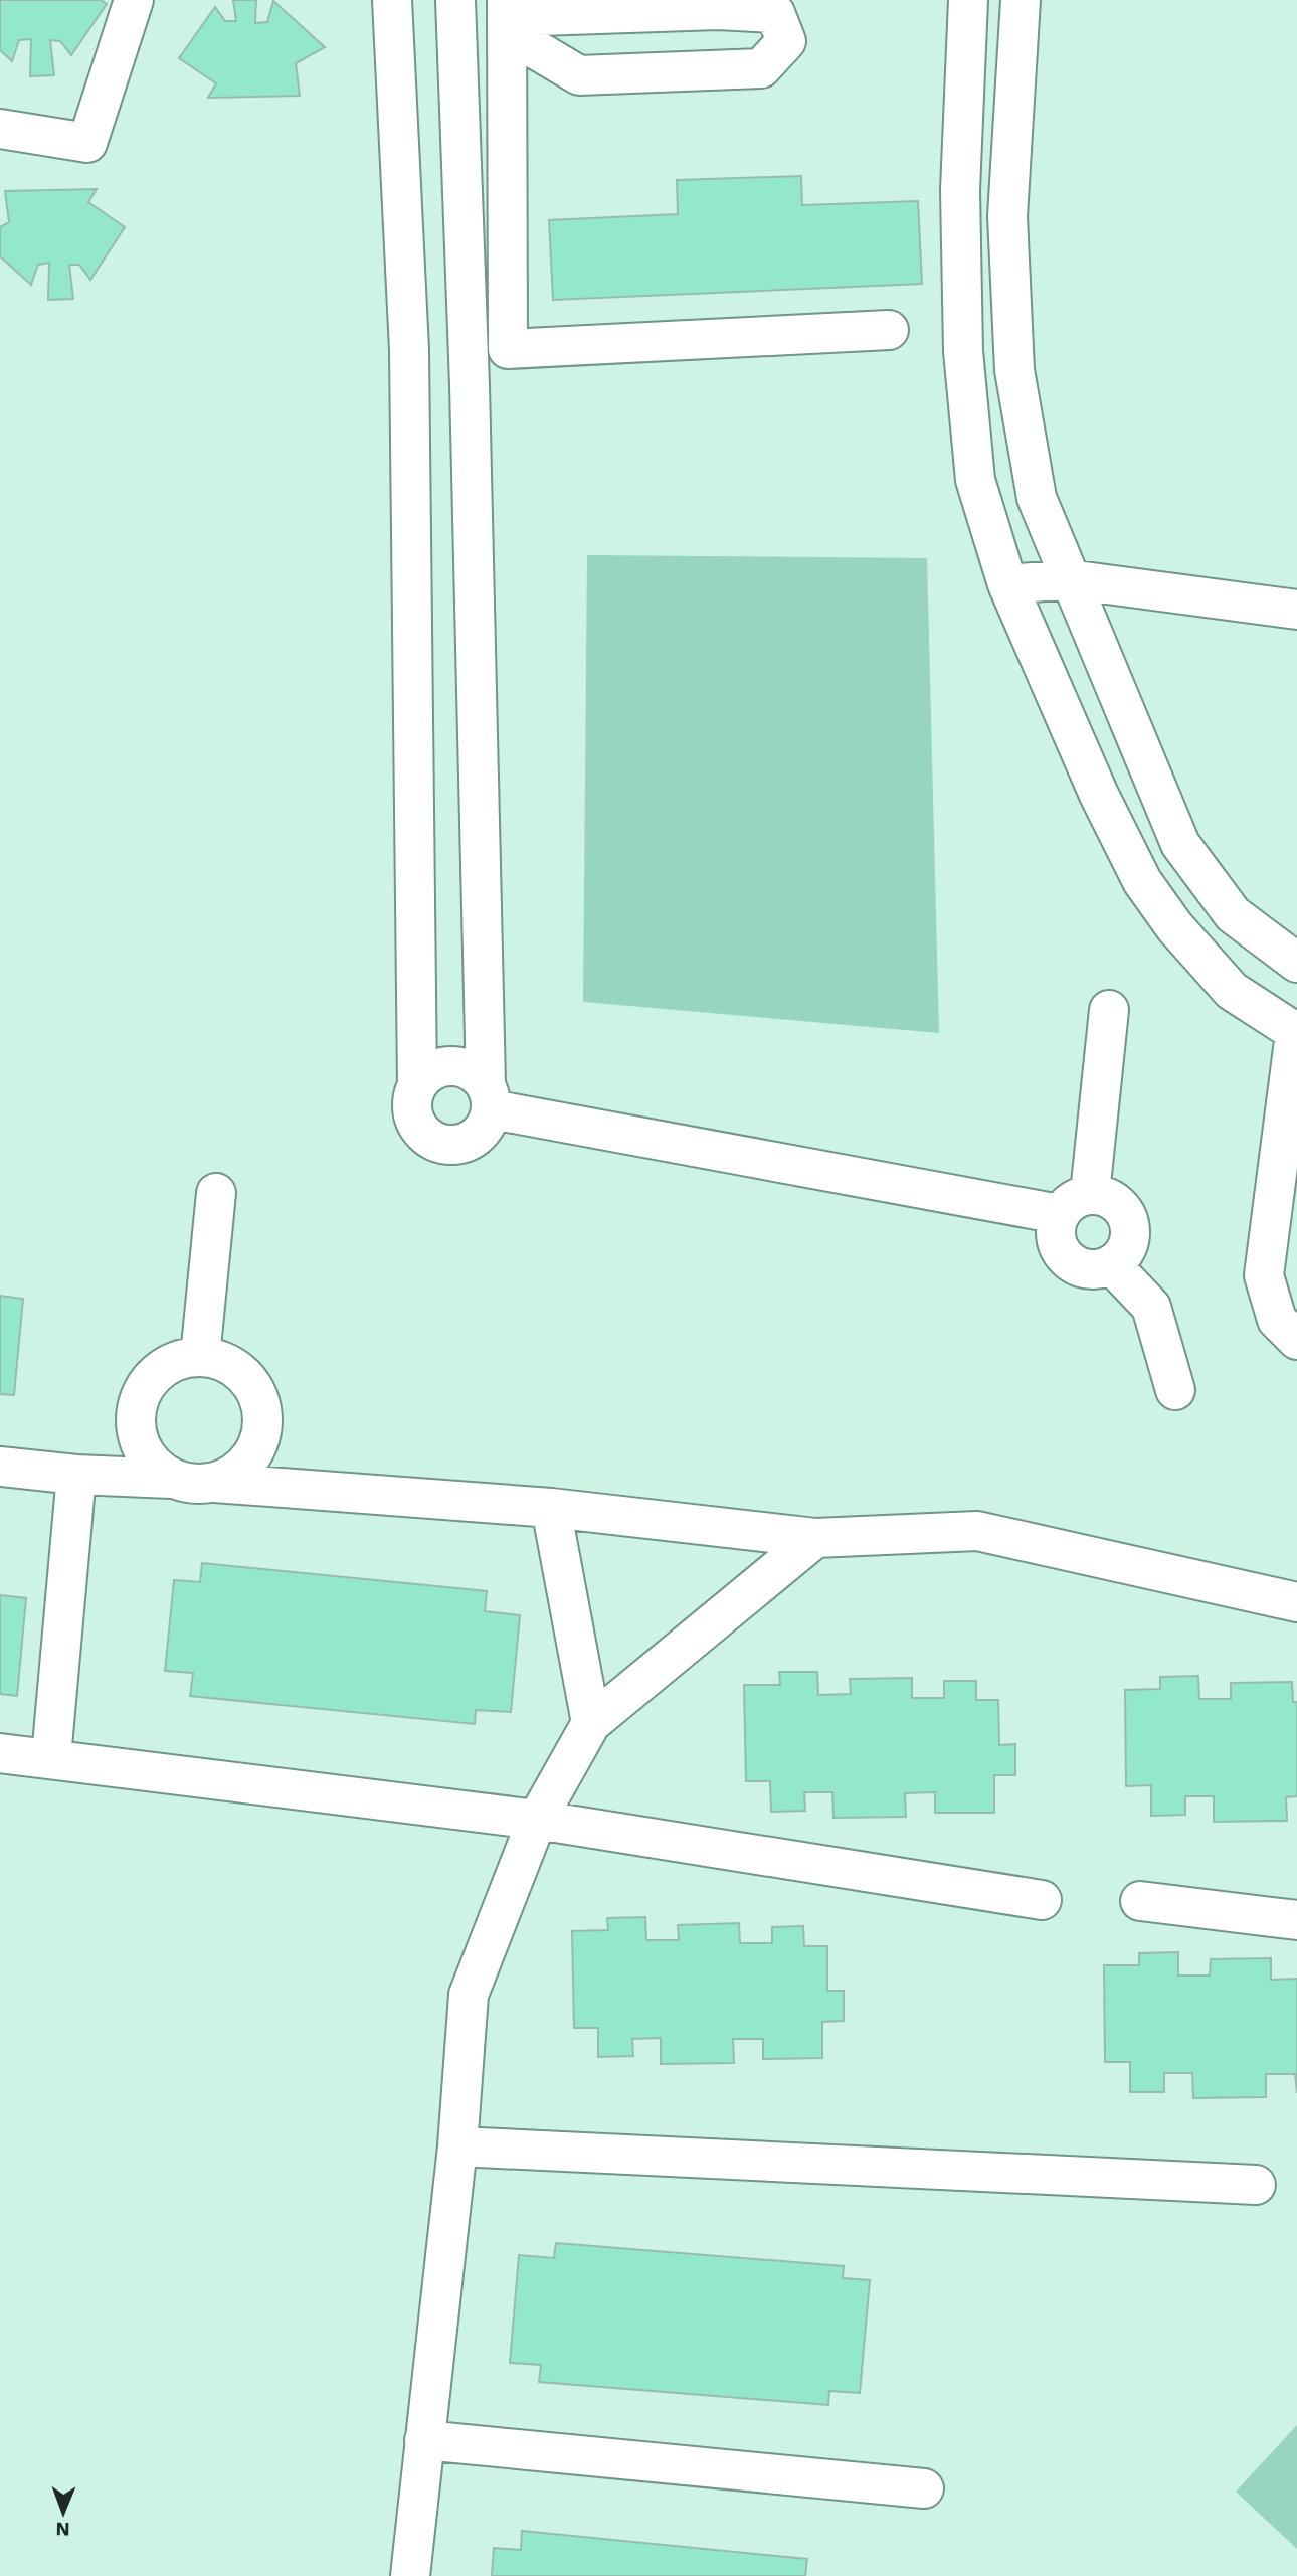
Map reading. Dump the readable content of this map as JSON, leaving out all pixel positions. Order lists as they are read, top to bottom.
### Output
{
  "north": "bottom"
}
